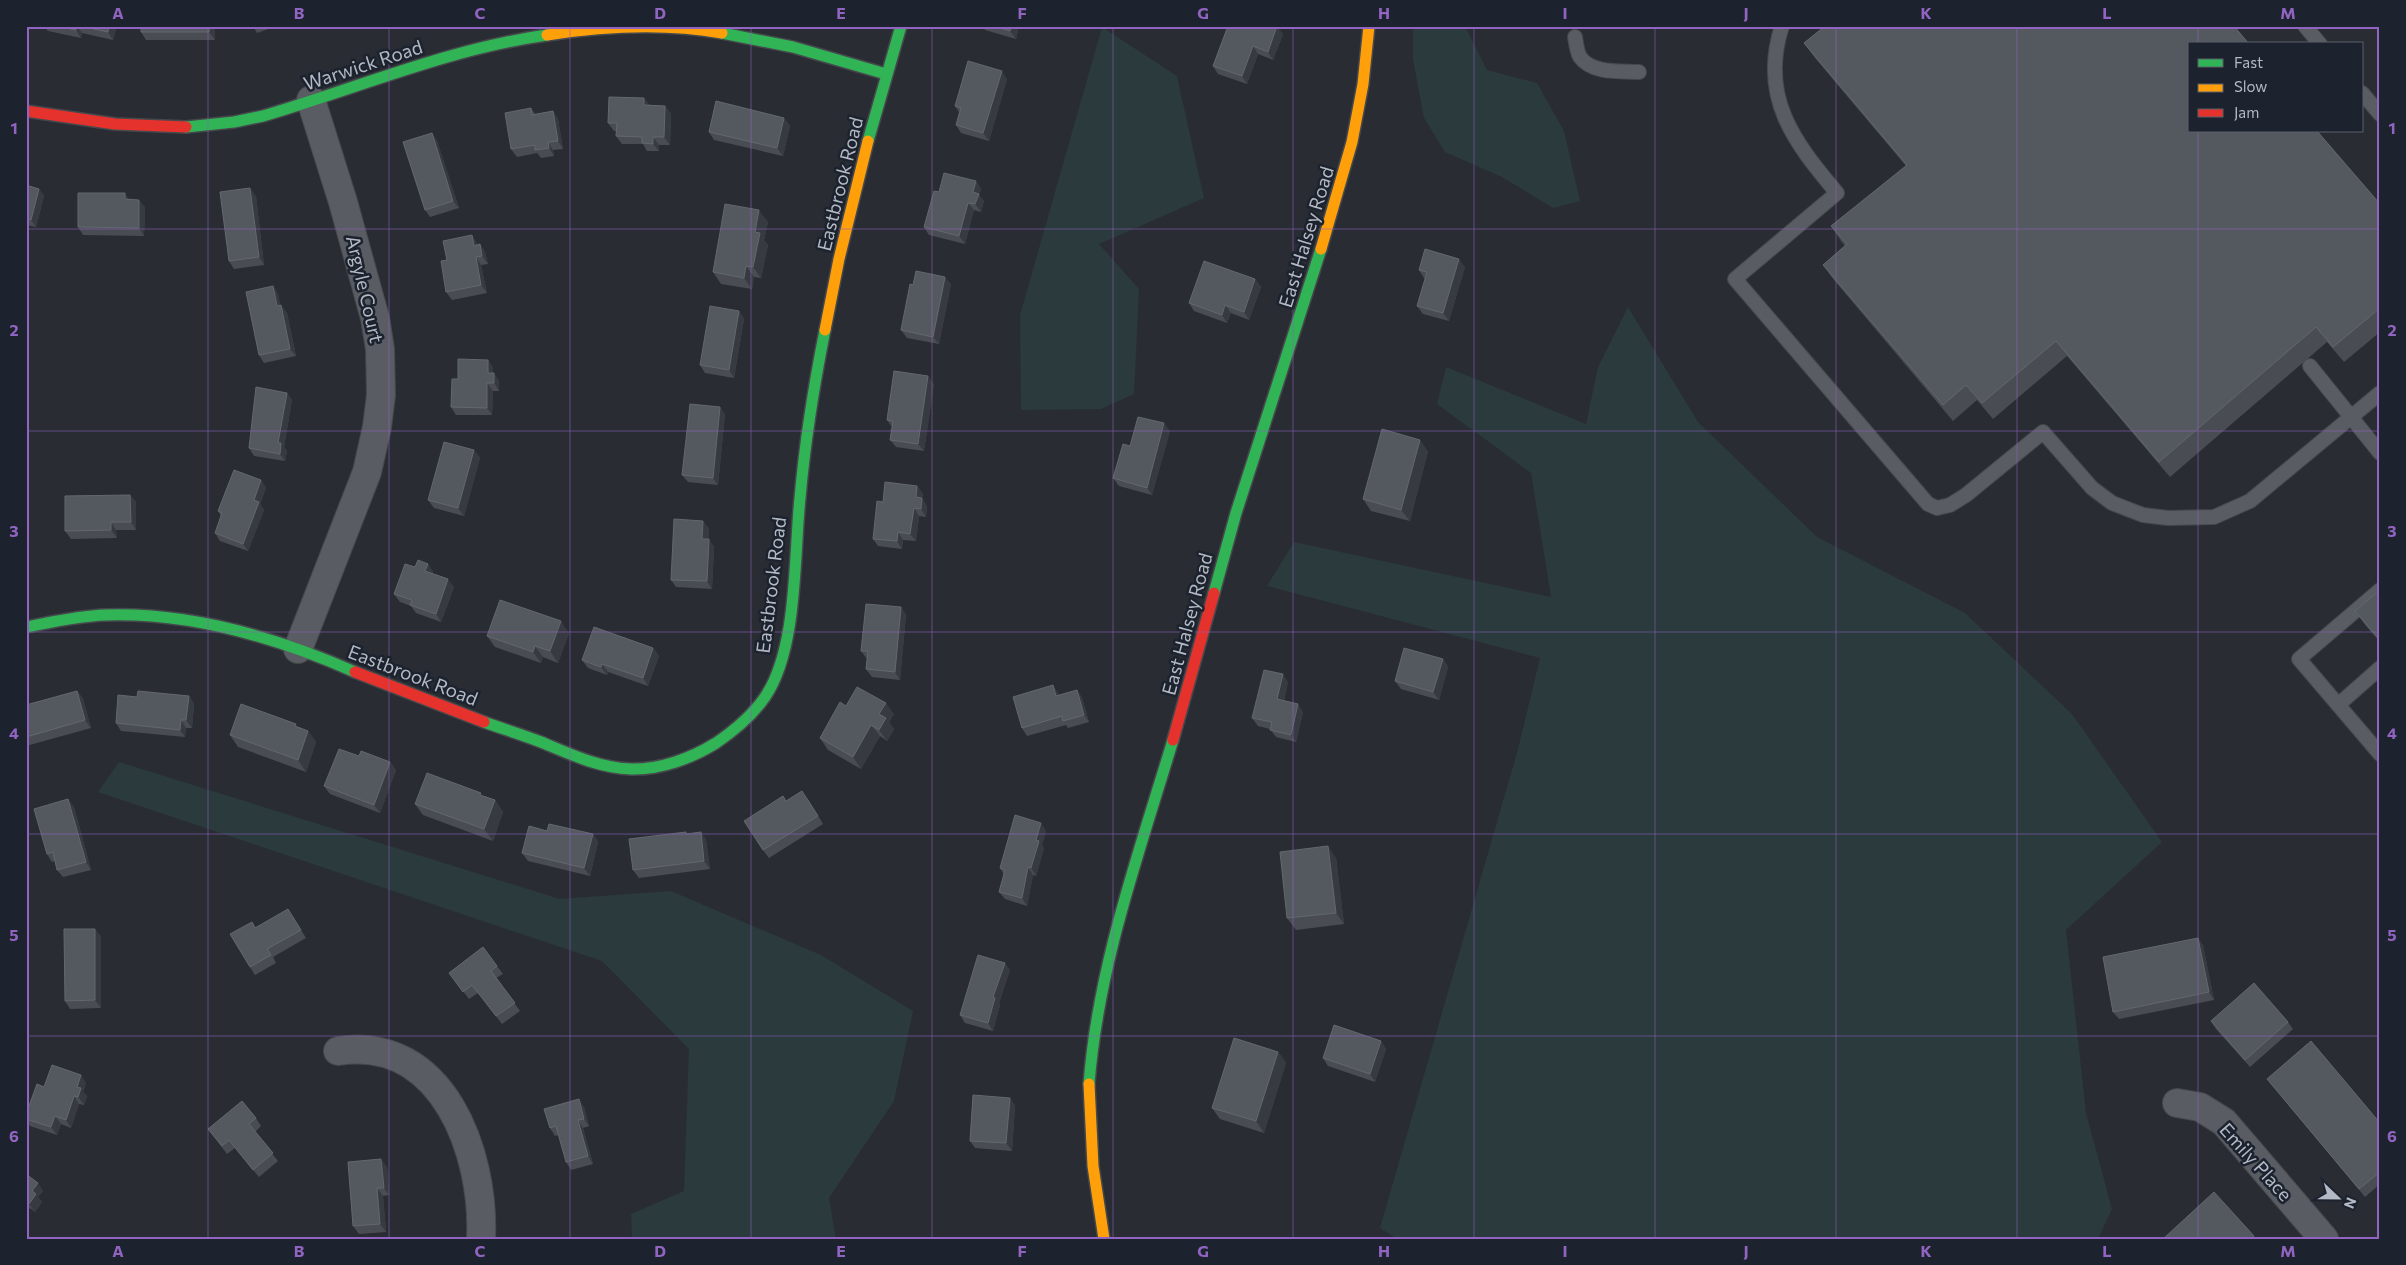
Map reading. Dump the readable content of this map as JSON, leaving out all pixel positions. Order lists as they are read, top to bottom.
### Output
{
  "streets": {
    "street": [
      "Warwick Road",
      "Eastbrook Road",
      "East Halsey Road",
      "Argyle Court",
      "Emily Place"
    ]
  },
  "crossings": [
    ["Warwick Road", "Eastbrook Road"],
    ["Warwick Road", "Argyle Court"],
    ["Eastbrook Road", "Argyle Court"]
  ],
  "legend": ["Fast", "Slow", "Jam"],
  "north": "right",
  "grid": {
    "columns": [
      "A",
      "B",
      "C",
      "D",
      "E",
      "F",
      "G",
      "H",
      "I",
      "J",
      "K",
      "L",
      "M"
    ],
    "rows": [
      "1",
      "2",
      "3",
      "4",
      "5",
      "6"
    ]
  }
}
